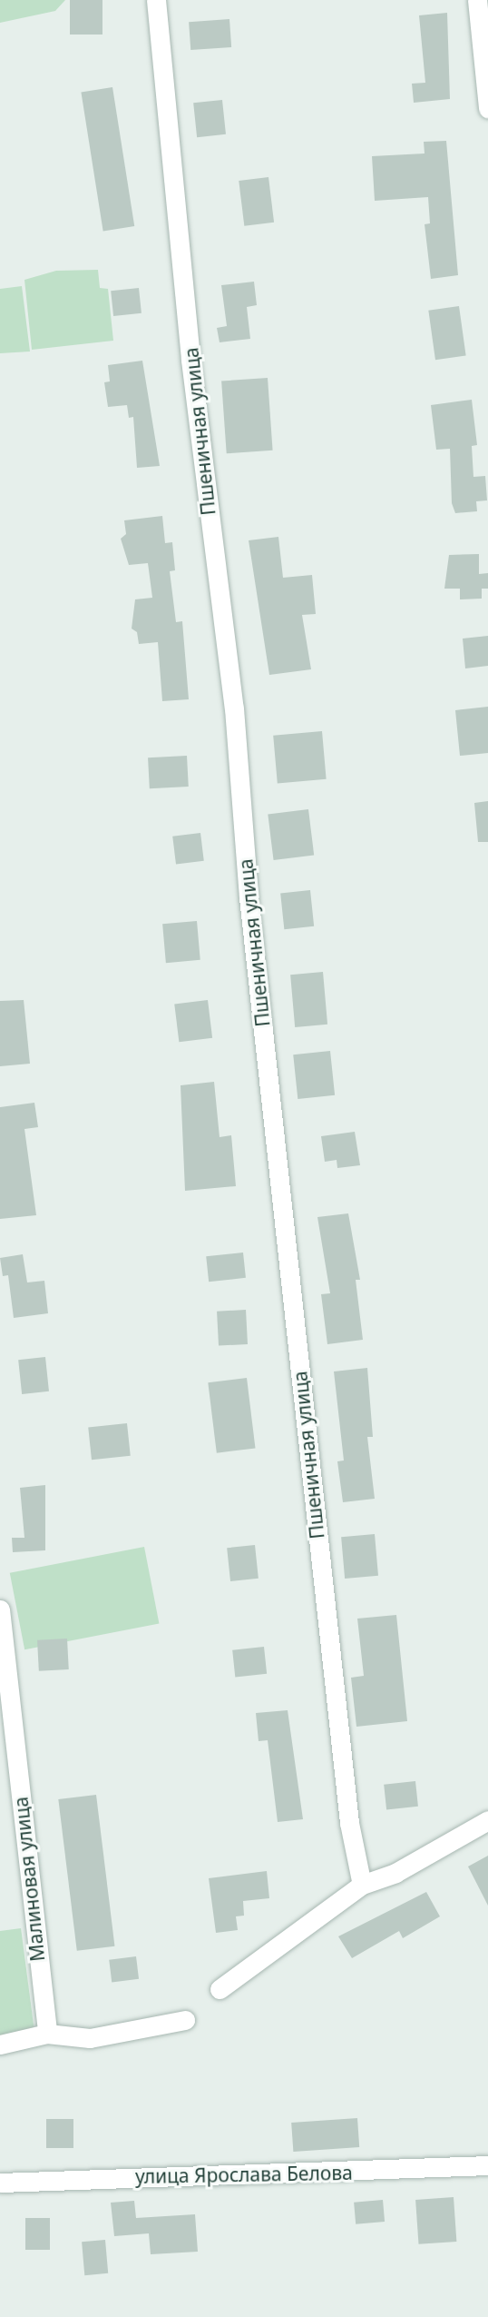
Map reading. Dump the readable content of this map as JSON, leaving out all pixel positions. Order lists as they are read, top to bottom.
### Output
{
  "streets": {
    "street": ["Пшеничная улица", "Малиновая улица", "улица Ярослава Белова"]
  }
}
